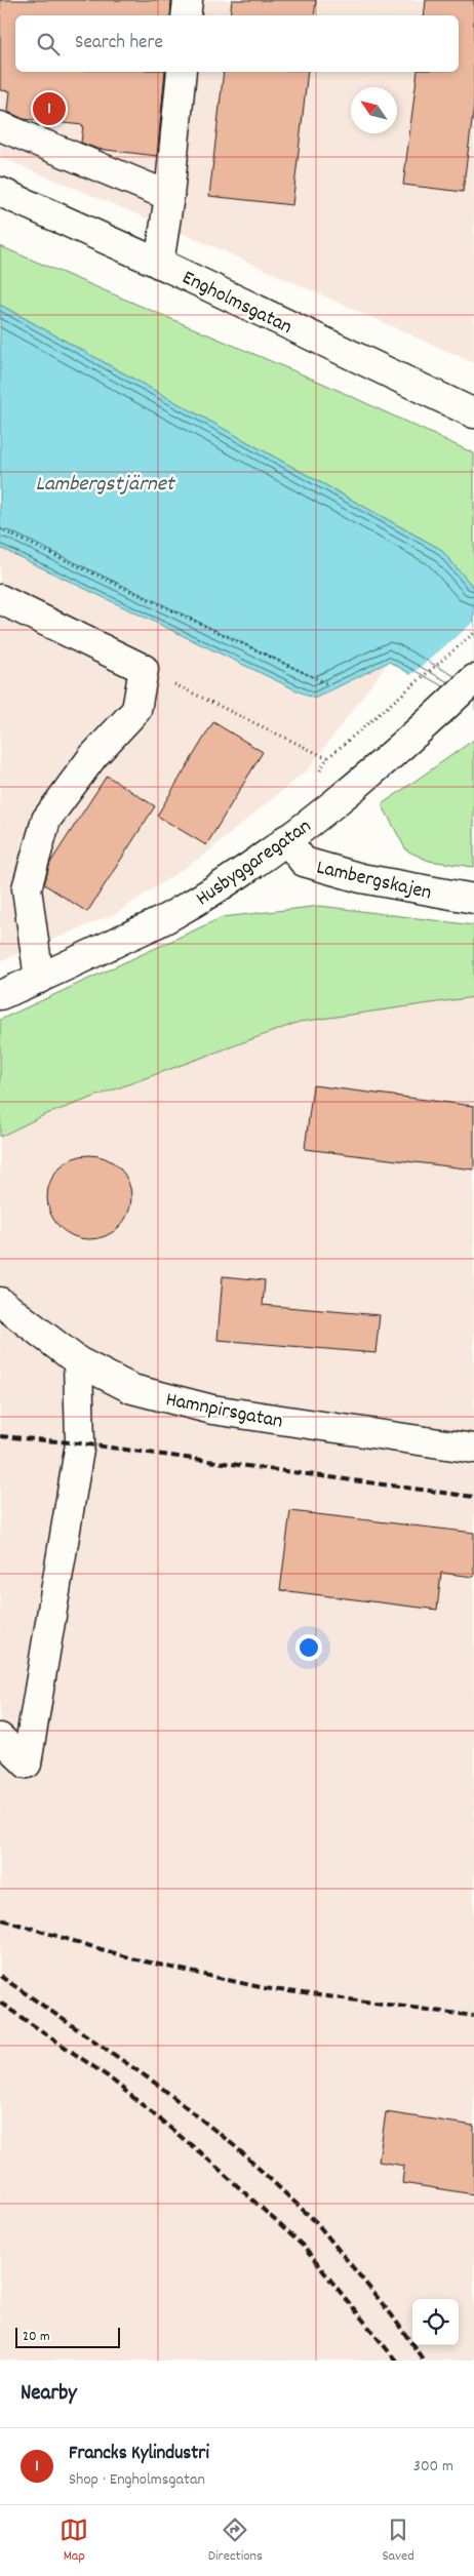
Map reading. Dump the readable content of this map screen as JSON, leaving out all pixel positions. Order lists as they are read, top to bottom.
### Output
{
  "streets": {
    "street": [
      "Engholmsgatan",
      "Husbyggaregatan",
      "Lambergskajen",
      "Hamnpirsgatan"
    ]
  },
  "crossings": [
    ["Husbyggaregatan", "Lambergskajen"]
  ],
  "water": ["Lambergstjärnet"],
  "scale_bar": "20 m",
  "north": "top left",
  "page": {
    "search": "Search here",
    "pins": "1",
    "scale": "20 m",
    "heading": "Nearby",
    "list": [
      {
        "mark": "1",
        "name": "Francks Kylindustri",
        "note": "Shop · Engholmsgatan",
        "value": "300 m"
      }
    ],
    "nav": ["Map", "Directions", "Saved"]
  }
}
